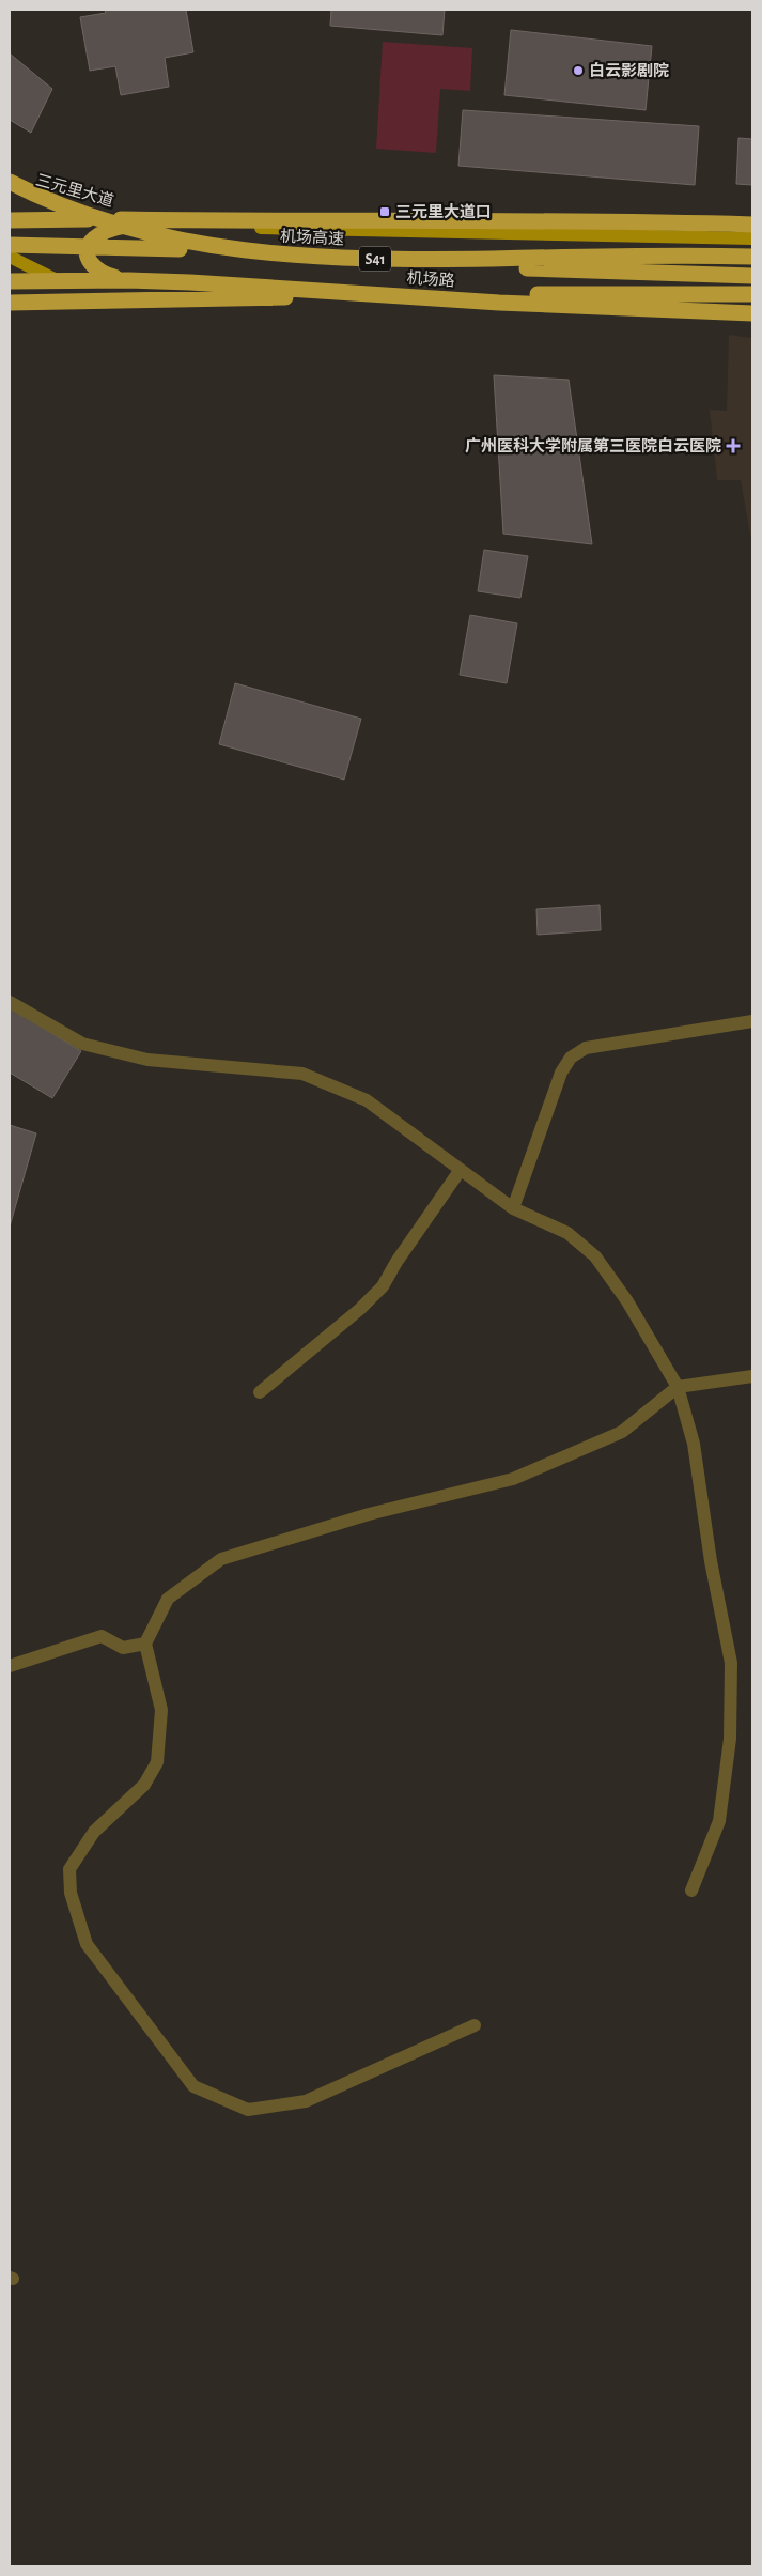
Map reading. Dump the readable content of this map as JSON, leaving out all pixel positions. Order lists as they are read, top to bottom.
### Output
{
  "streets": {
    "highway": ["机场高速", "S41", "机场路"],
    "main road": ["三元里大道"]
  },
  "places": {
    "other": ["白云影剧院"],
    "transit": ["三元里大道口"],
    "health": ["广州医科大学附属第三医院白云医院"]
  }
}
